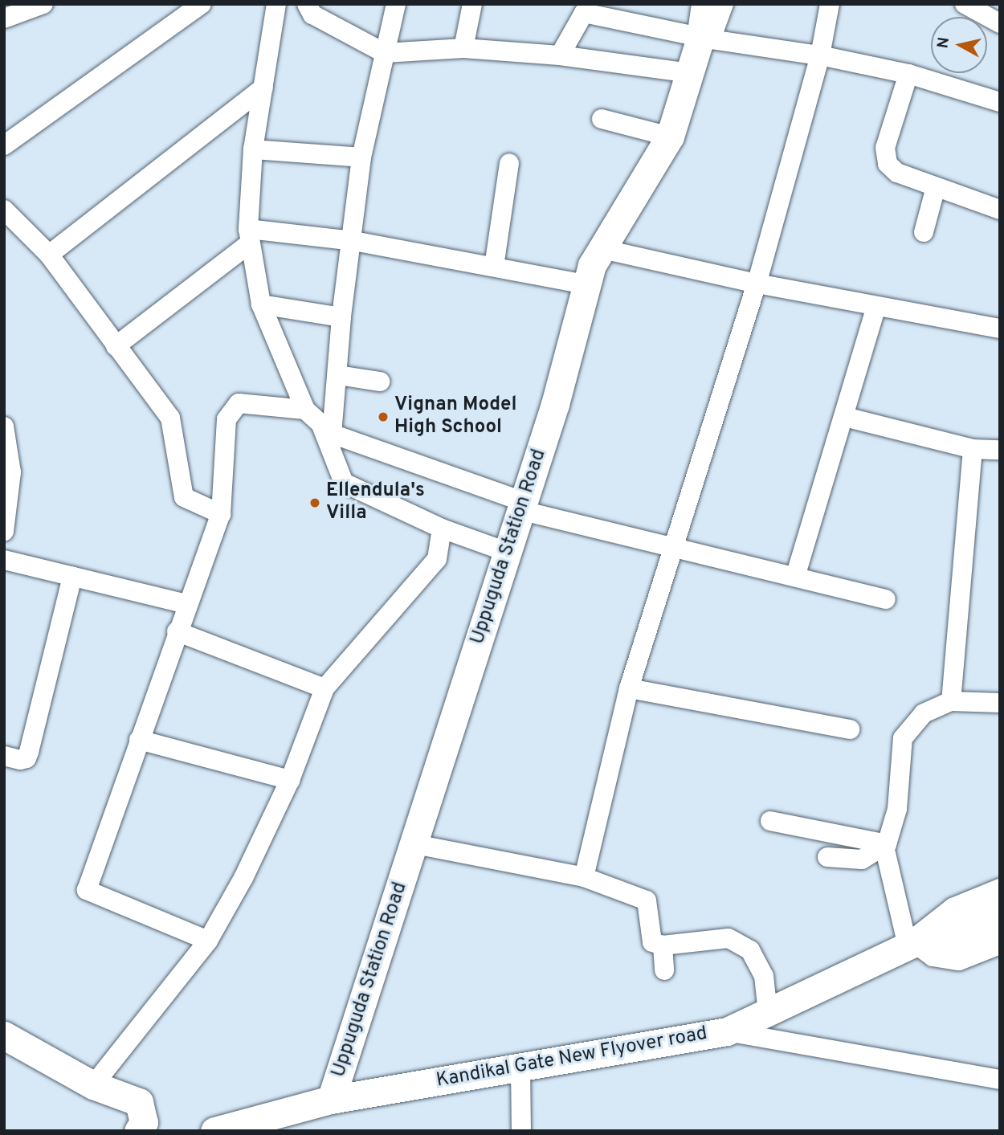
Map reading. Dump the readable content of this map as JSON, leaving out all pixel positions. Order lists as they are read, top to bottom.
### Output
{
  "streets": {
    "street": ["Uppuguda Station Road", "Kandikal Gate New Flyover road"]
  },
  "crossings": [
    ["Uppuguda Station Road", "Kandikal Gate New Flyover road"]
  ],
  "places": ["Vignan Model High School", "Ellendula's Villa"],
  "north": "left"
}
